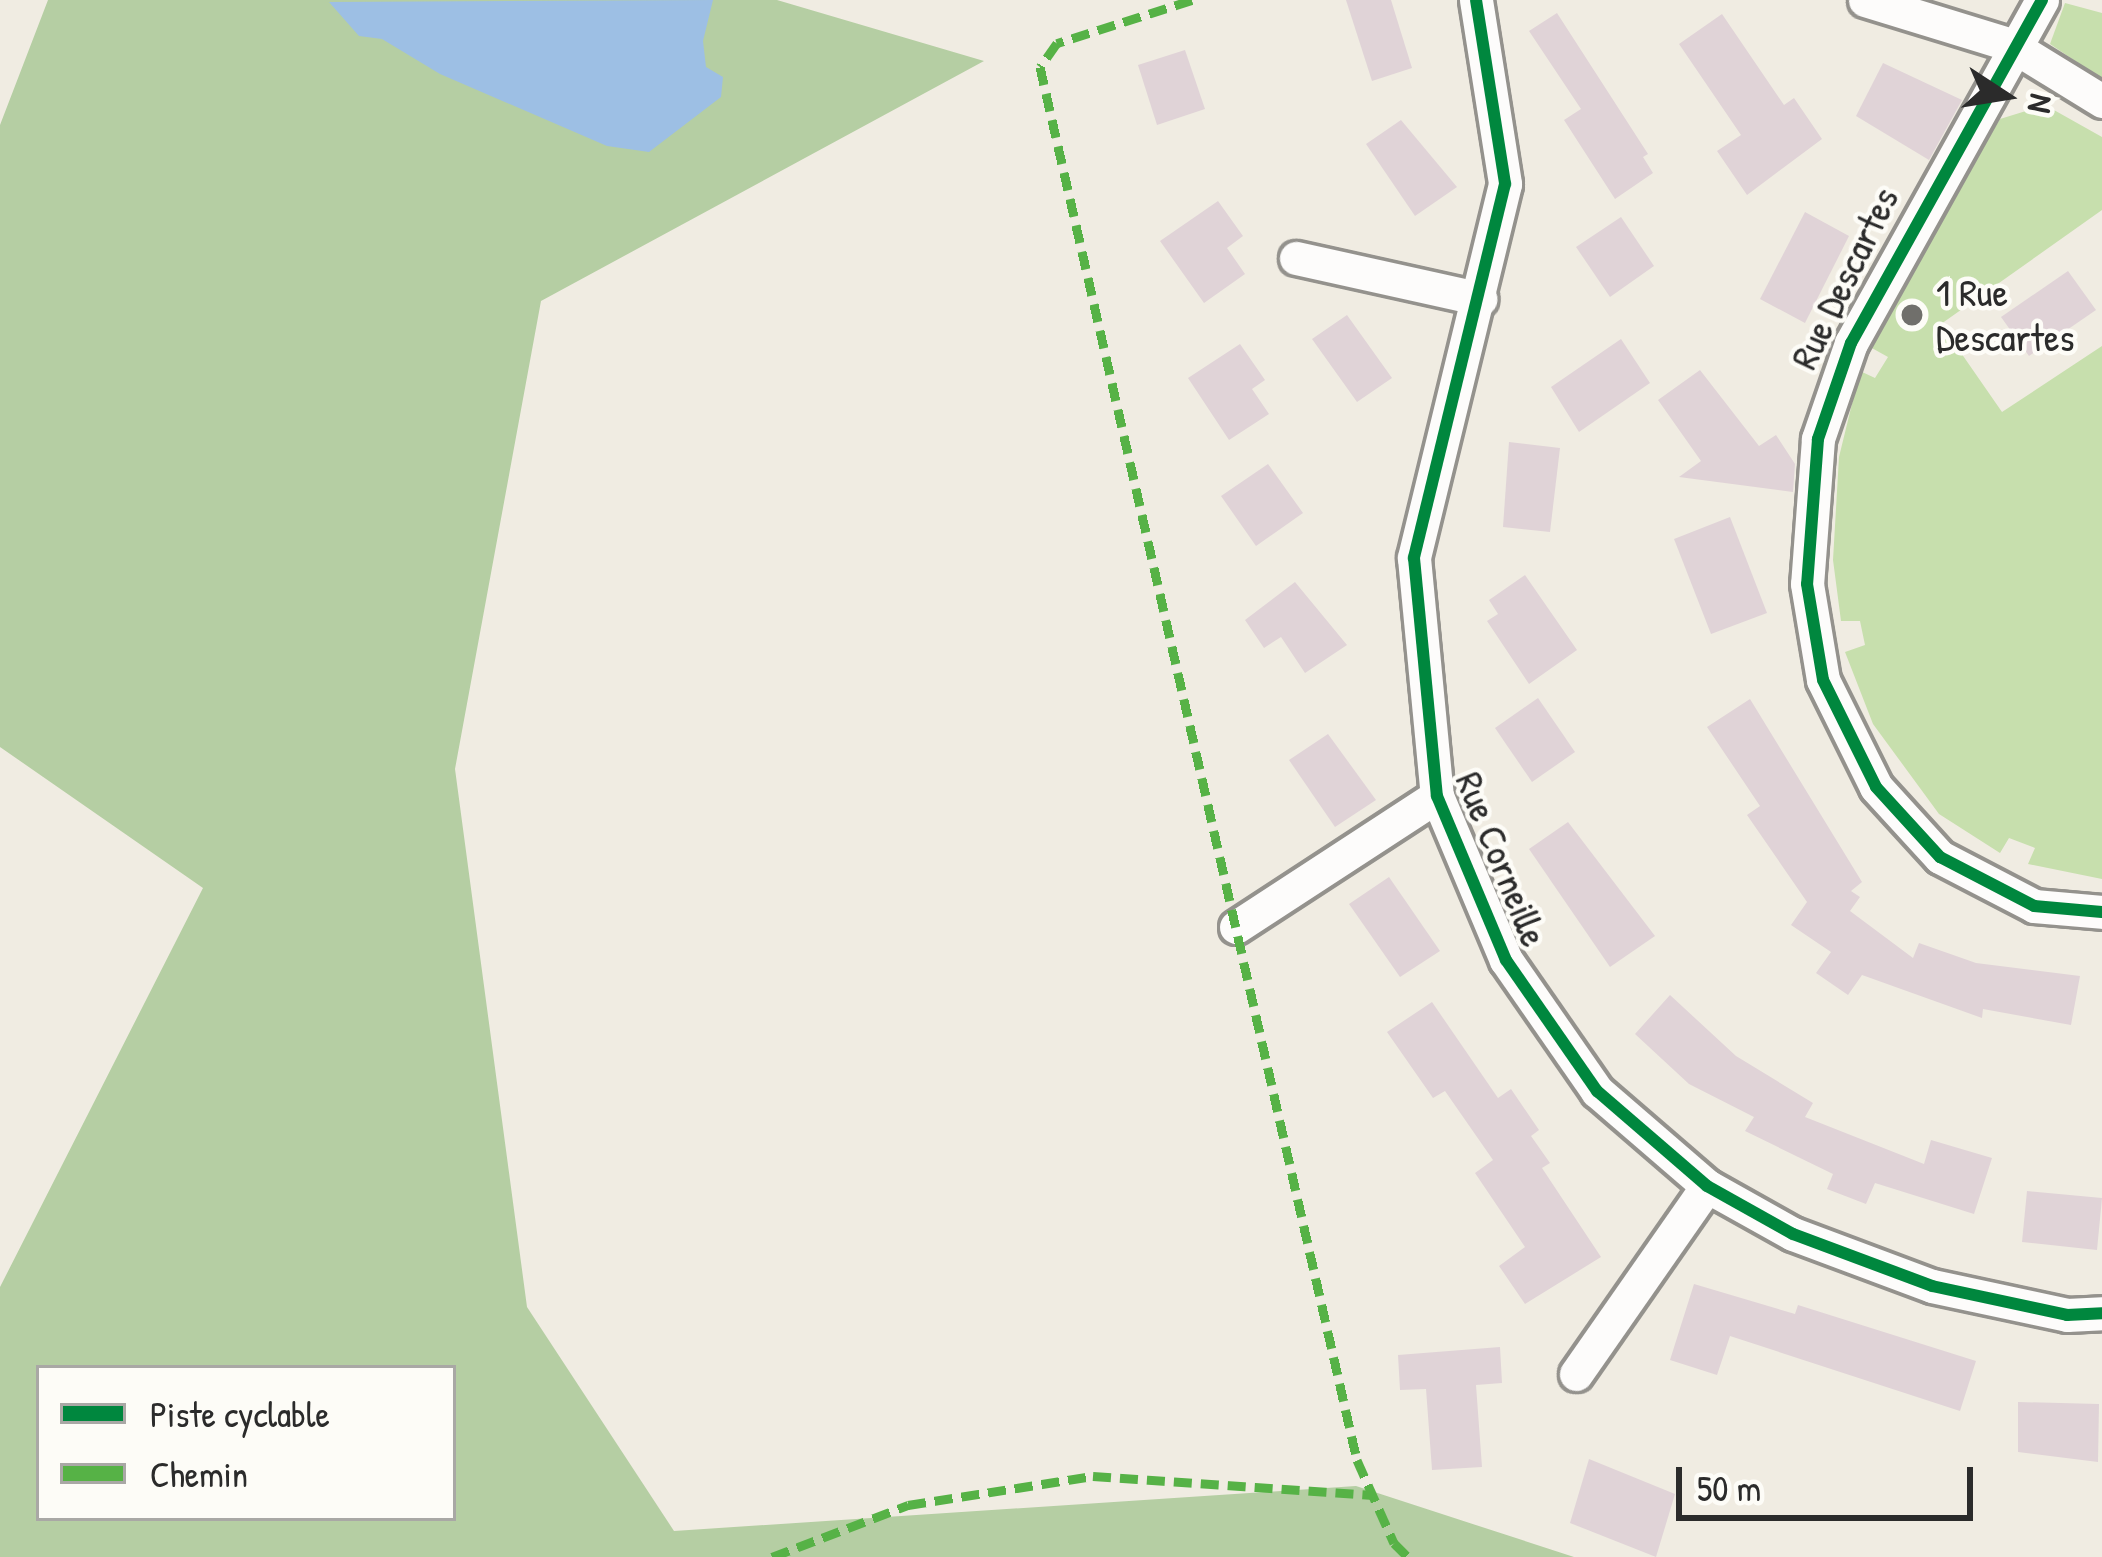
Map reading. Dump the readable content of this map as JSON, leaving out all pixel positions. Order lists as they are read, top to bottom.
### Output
{
  "streets": {
    "street": ["Rue Descartes", "Rue Corneille"]
  },
  "places": ["1 Rue Descartes"],
  "legend": ["Piste cyclable", "Chemin"],
  "scale_bar": "50 m",
  "north": "right"
}
